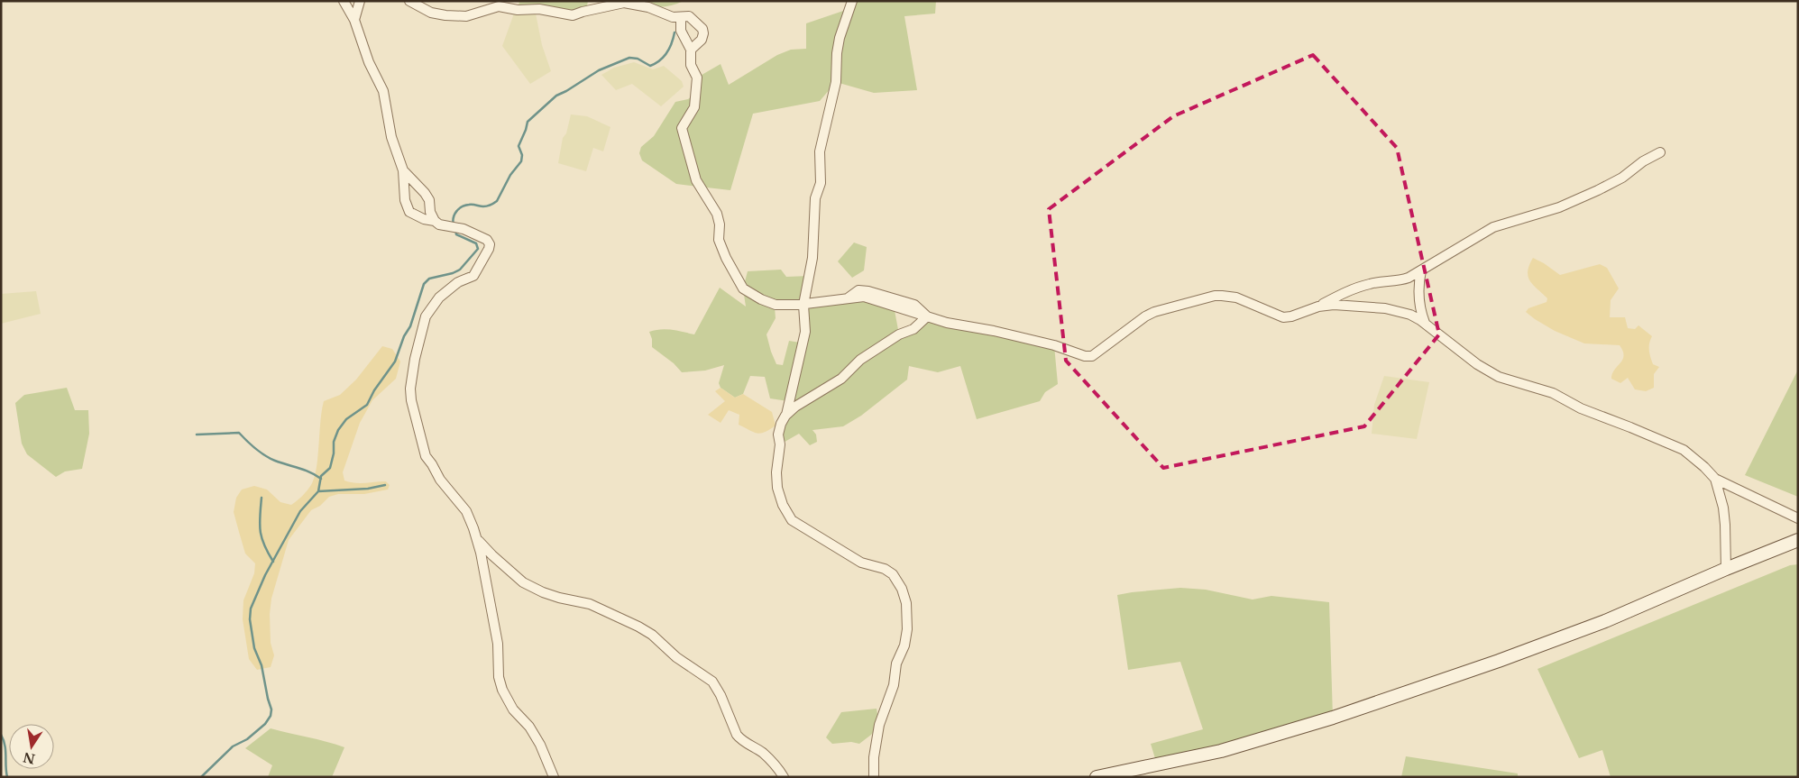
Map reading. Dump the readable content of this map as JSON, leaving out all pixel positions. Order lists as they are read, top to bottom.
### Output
{
  "north": "bottom"
}
